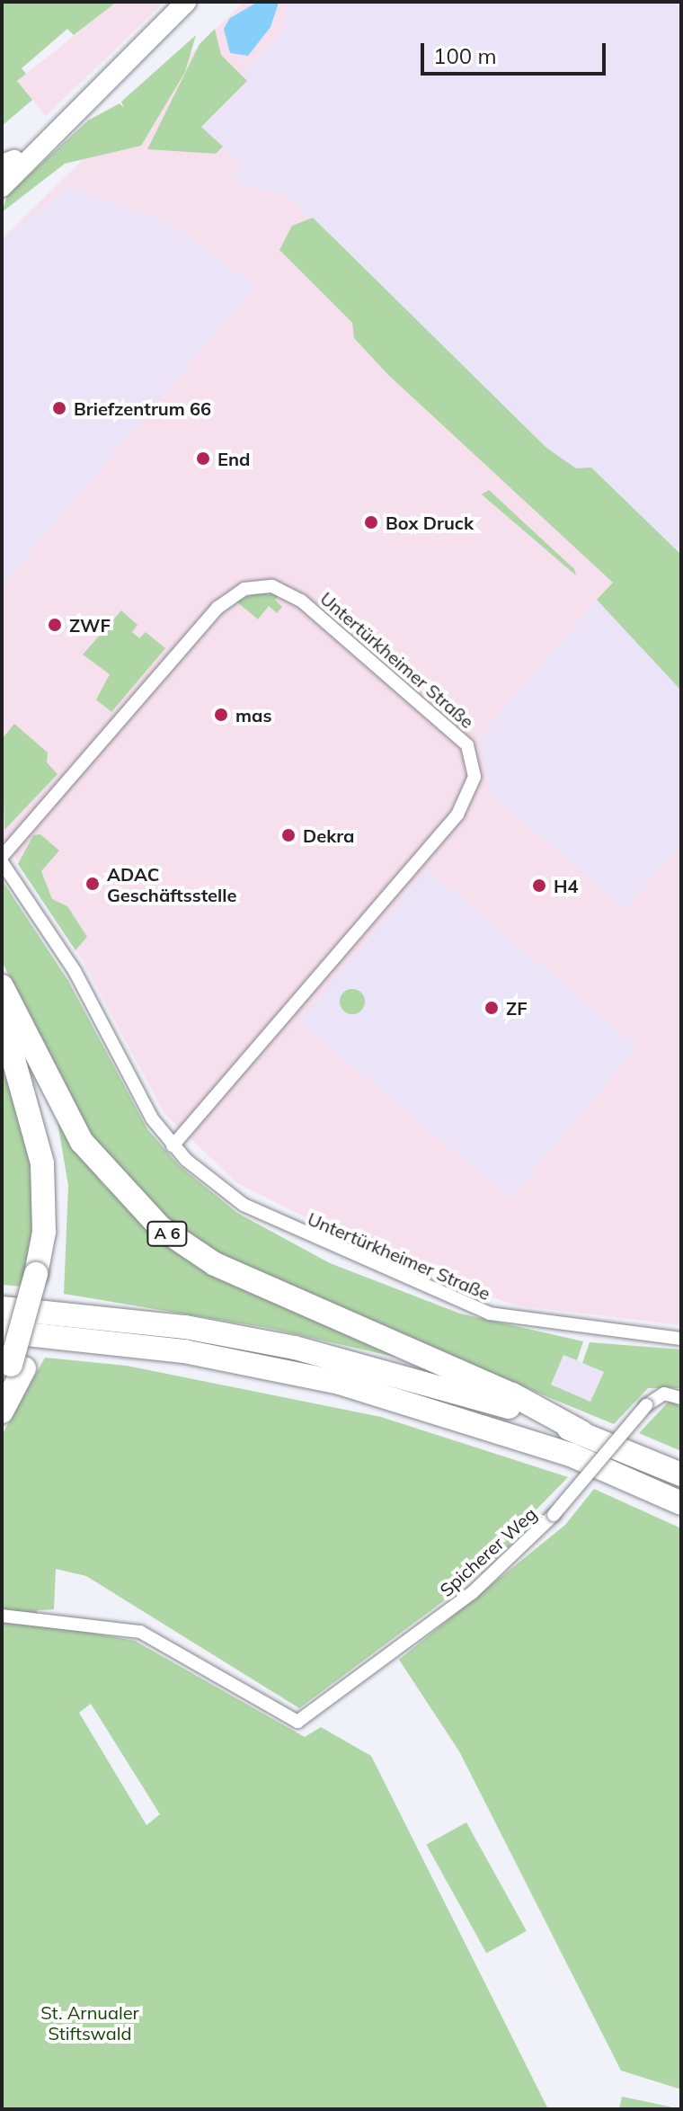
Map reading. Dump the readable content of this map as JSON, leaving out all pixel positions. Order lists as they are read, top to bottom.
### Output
{
  "streets": {
    "highway": ["A 6"],
    "street": ["Untertürkheimer Straße", "Spicherer Weg"]
  },
  "parks": ["St. Arnualer Stiftswald"],
  "places": [
    "Briefzentrum 66",
    "End",
    "Box Druck",
    "ZWF",
    "mas",
    "Dekra",
    "ADAC Geschäftsstelle",
    "H4",
    "ZF"
  ],
  "scale_bar": "100 m"
}
